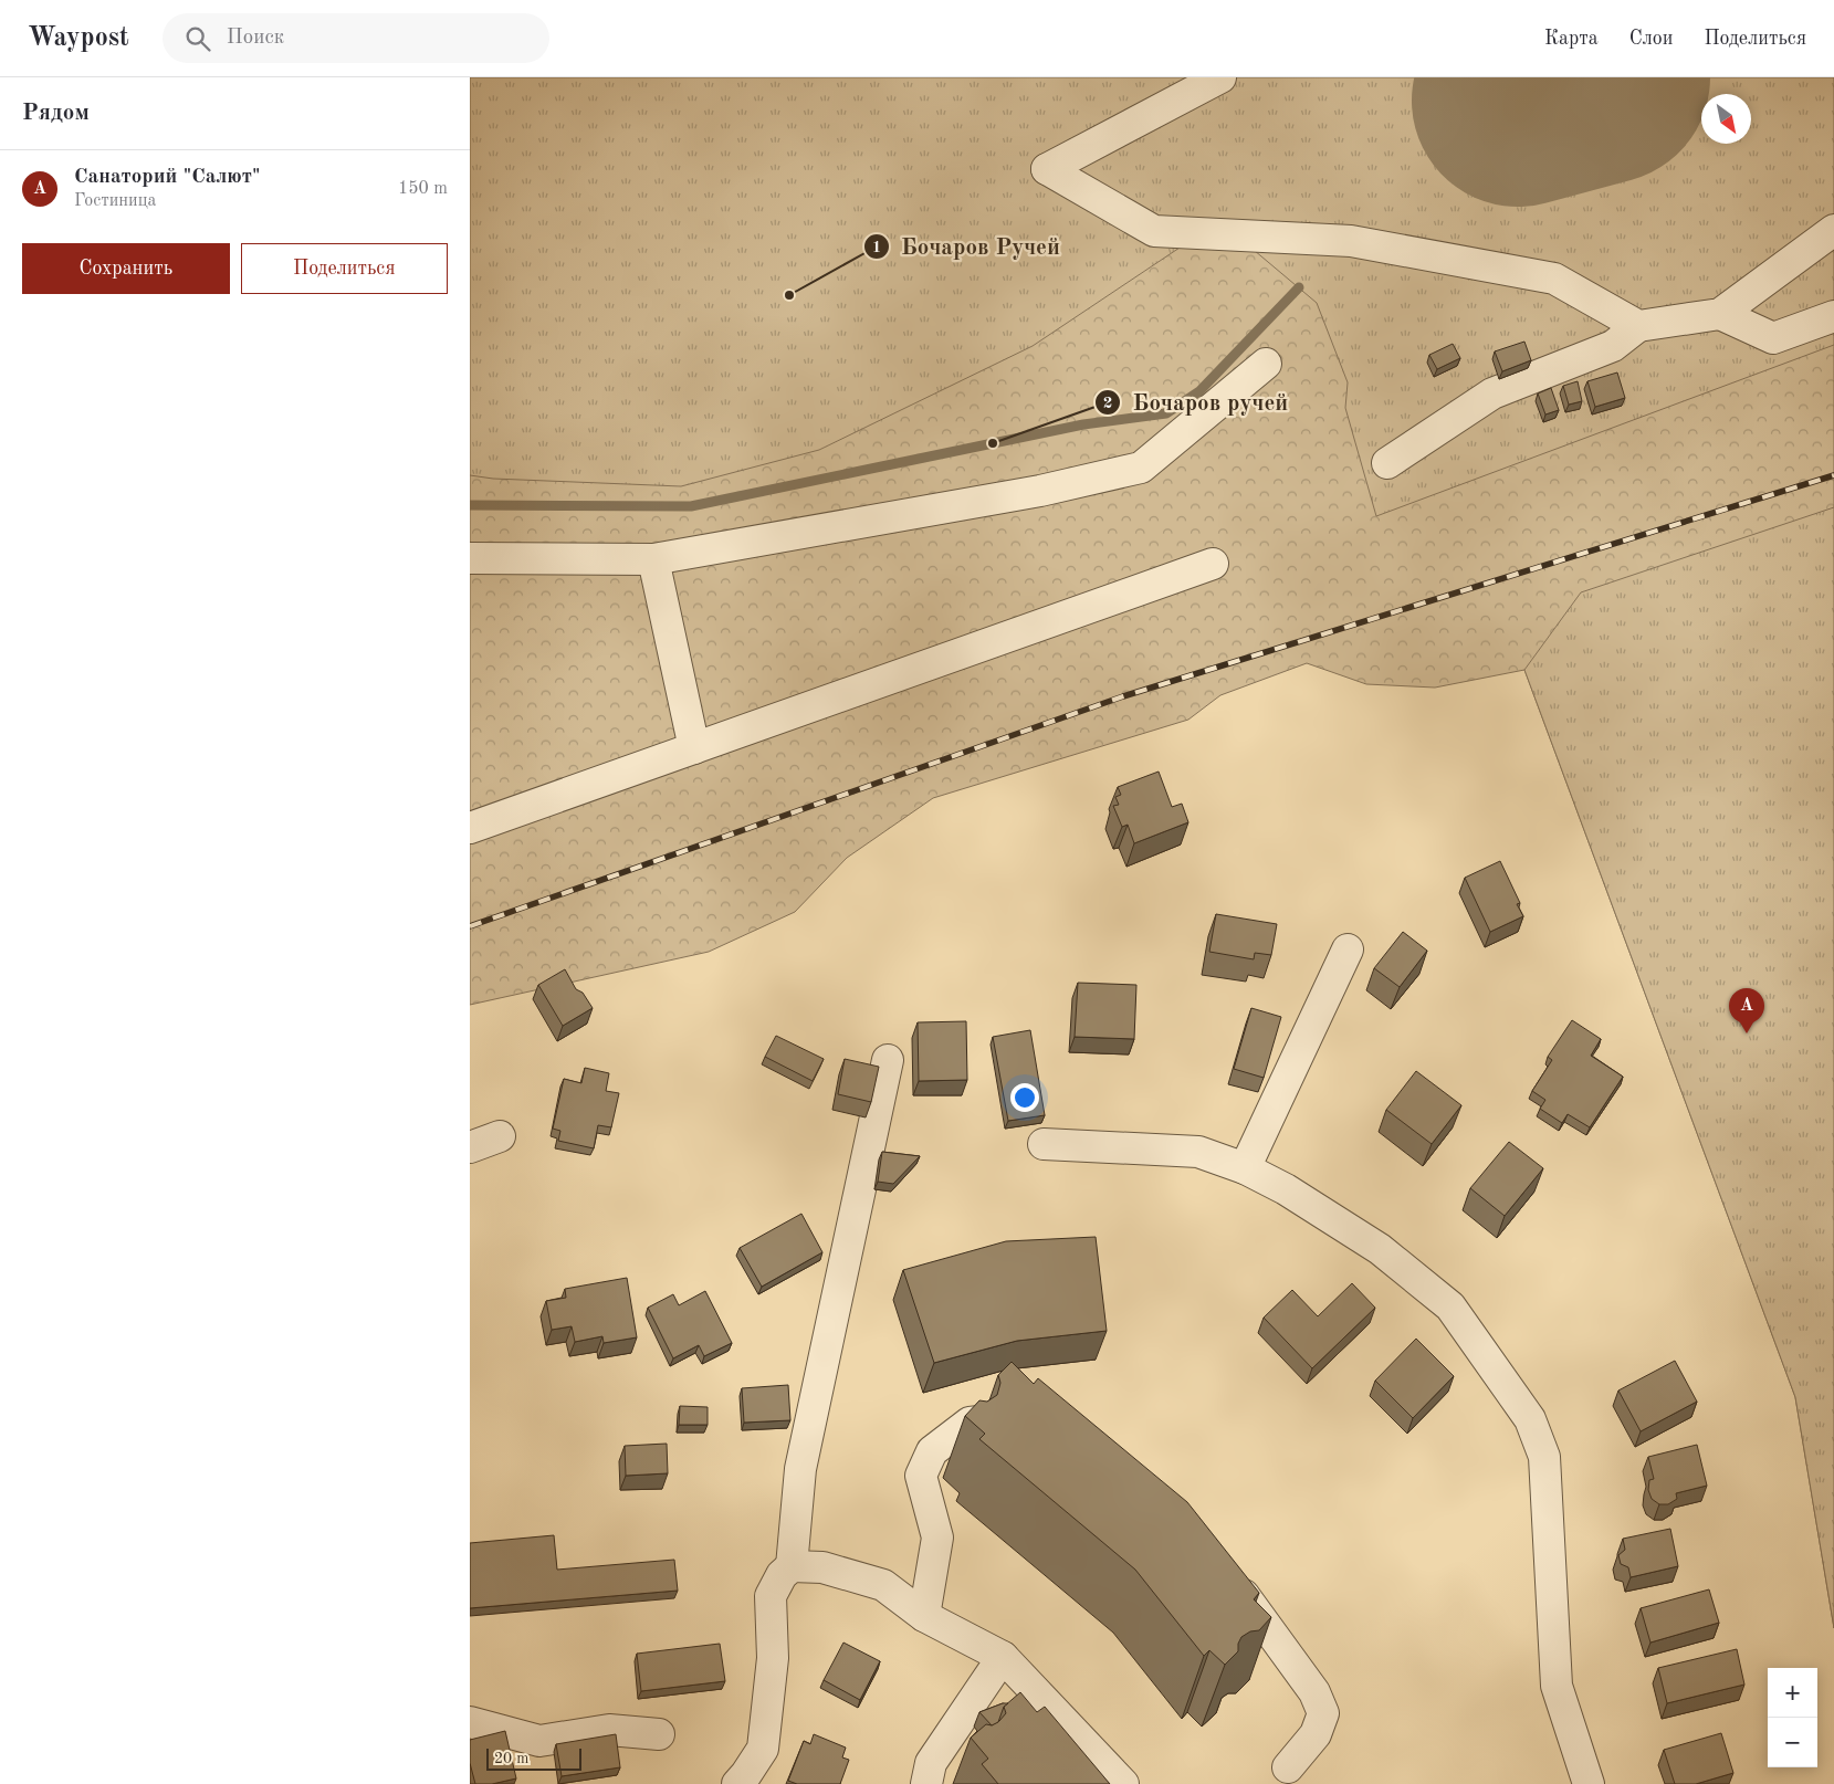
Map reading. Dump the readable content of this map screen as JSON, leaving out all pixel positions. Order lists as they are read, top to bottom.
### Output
{
  "places": ["Бочаров Ручей", "Бочаров ручей"],
  "scale_bar": "20 m",
  "north": "bottom right",
  "page": {
    "header": "Waypost",
    "search": "Поиск",
    "nav": ["Карта", "Слои", "Поделиться"],
    "heading": "Рядом",
    "list": [
      {
        "mark": "A",
        "name": "Санаторий \"Салют\"",
        "note": "Гостиница",
        "value": "150 m"
      }
    ],
    "buttons": ["Сохранить", "Поделиться"],
    "pins": "A",
    "map_buttons": ["+", "−"],
    "scale": "20 m"
  }
}
